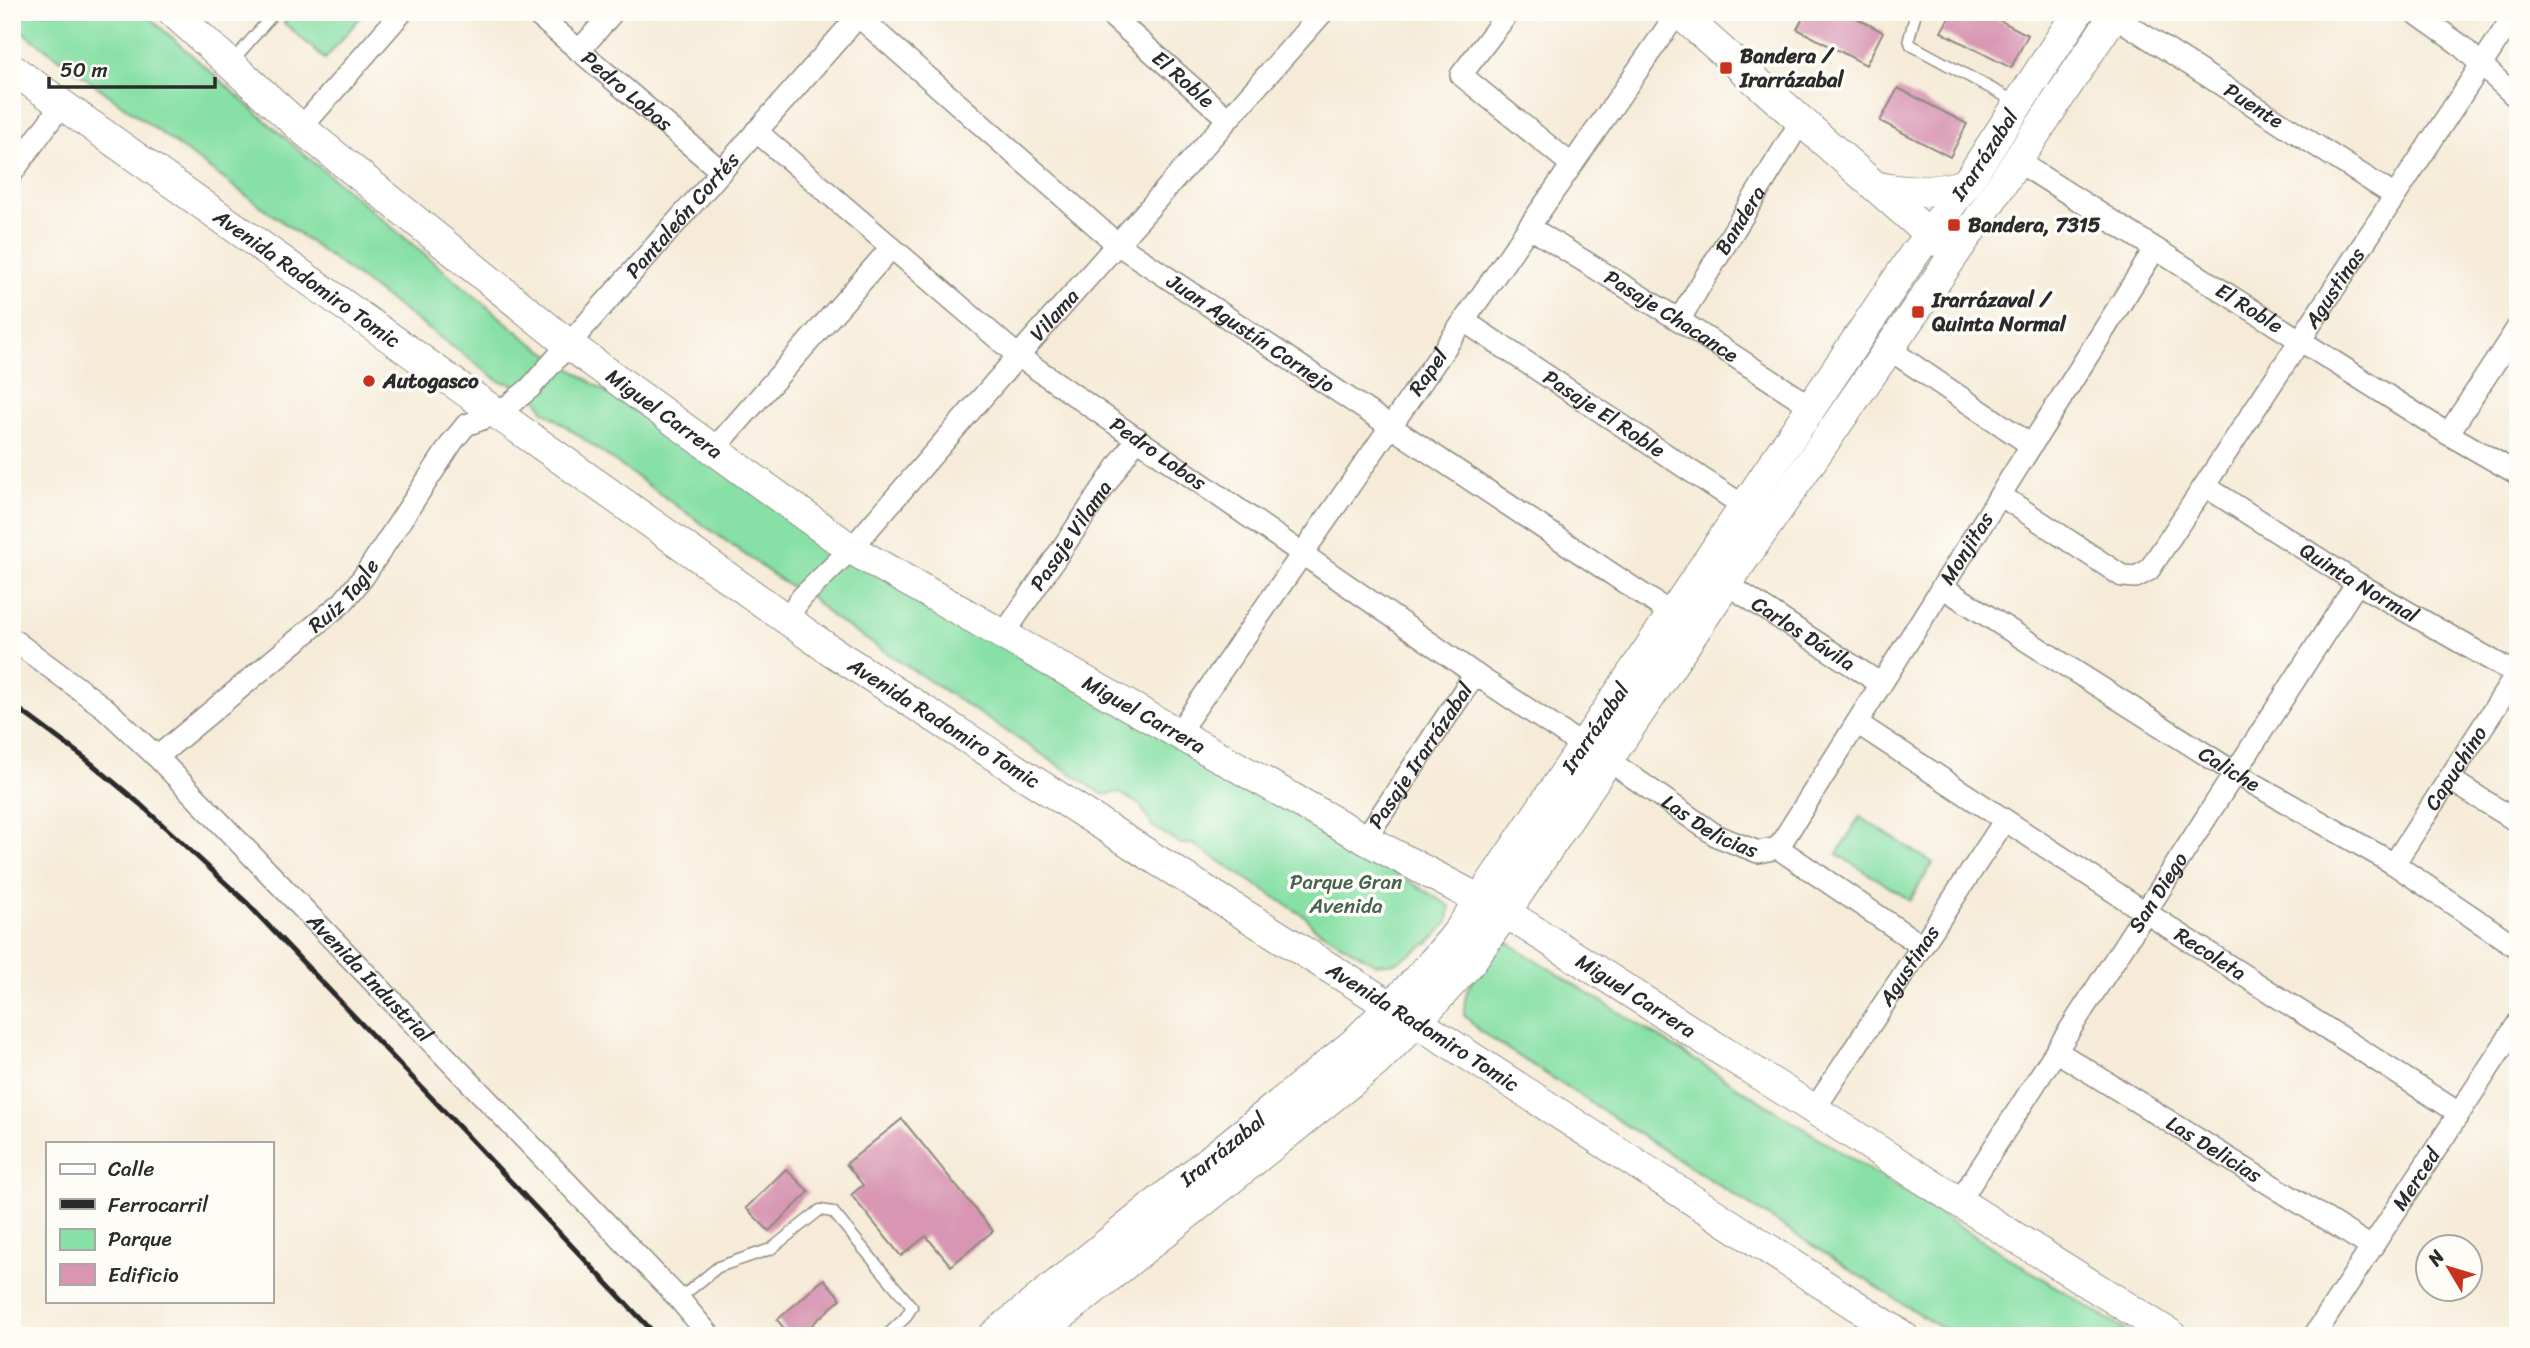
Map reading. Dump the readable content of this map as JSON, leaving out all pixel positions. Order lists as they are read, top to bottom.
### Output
{
  "streets": {
    "main road": ["Irarrázabal", "Avenida Radomiro Tomic", "Miguel Carrera"],
    "street": [
      "El Roble",
      "Pedro Lobos",
      "Puente",
      "Pantaleón Cortés",
      "Bandera",
      "Agustinas",
      "Vilama",
      "Pasaje Chacance",
      "Juan Agustín Cornejo",
      "Rapel",
      "Pasaje El Roble",
      "Pasaje Vilama",
      "Monjitas",
      "Quinta Normal",
      "Ruiz Tagle",
      "Carlos Dávila",
      "Pasaje Irarrázabal",
      "Capuchino",
      "Caliche",
      "Las Delicias",
      "San Diego",
      "Recoleta",
      "Avenida Industrial",
      "Merced"
    ]
  },
  "crossings": [
    ["El Roble", "Irarrázabal"],
    ["El Roble", "Agustinas"],
    ["El Roble", "Vilama"],
    ["El Roble", "Monjitas"],
    ["Pedro Lobos", "Irarrázabal"],
    ["Pedro Lobos", "Pantaleón Cortés"],
    ["Pedro Lobos", "Vilama"],
    ["Pedro Lobos", "Rapel"],
    ["Pedro Lobos", "Pasaje Vilama"],
    ["Pedro Lobos", "Pasaje Irarrázabal"],
    ["Pedro Lobos", "Las Delicias"],
    ["Puente", "Irarrázabal"],
    ["Puente", "Agustinas"],
    ["Irarrázabal", "Avenida Radomiro Tomic"],
    ["Irarrázabal", "Pasaje Chacance"],
    ["Irarrázabal", "Juan Agustín Cornejo"],
    ["Irarrázabal", "Miguel Carrera"],
    ["Irarrázabal", "Pasaje El Roble"],
    ["Irarrázabal", "Carlos Dávila"],
    ["Irarrázabal", "Las Delicias"],
    ["Pantaleón Cortés", "Avenida Radomiro Tomic"],
    ["Pantaleón Cortés", "Juan Agustín Cornejo"],
    ["Pantaleón Cortés", "Miguel Carrera"],
    ["Pantaleón Cortés", "Ruiz Tagle"],
    ["Bandera", "Pasaje Chacance"],
    ["Avenida Radomiro Tomic", "Vilama"],
    ["Avenida Radomiro Tomic", "Ruiz Tagle"],
    ["Agustinas", "Miguel Carrera"],
    ["Agustinas", "Monjitas"],
    ["Agustinas", "Quinta Normal"],
    ["Agustinas", "Las Delicias"],
    ["Agustinas", "Recoleta"],
    ["Vilama", "Juan Agustín Cornejo"],
    ["Vilama", "Miguel Carrera"],
    ["Pasaje Chacance", "Rapel"],
    ["Juan Agustín Cornejo", "Rapel"],
    ["Rapel", "Miguel Carrera"],
    ["Rapel", "Pasaje El Roble"],
    ["Miguel Carrera", "Pasaje Vilama"],
    ["Miguel Carrera", "Pasaje Irarrázabal"],
    ["Miguel Carrera", "San Diego"],
    ["Monjitas", "Carlos Dávila"],
    ["Monjitas", "Caliche"],
    ["Monjitas", "Las Delicias"],
    ["Monjitas", "Recoleta"],
    ["Quinta Normal", "Capuchino"],
    ["Quinta Normal", "San Diego"],
    ["Ruiz Tagle", "Avenida Industrial"],
    ["Capuchino", "Caliche"],
    ["Caliche", "San Diego"],
    ["Las Delicias", "San Diego"],
    ["Las Delicias", "Merced"],
    ["San Diego", "Recoleta"],
    ["Recoleta", "Merced"]
  ],
  "parks": ["Parque Gran Avenida"],
  "places": {
    "transit": ["Bandera / Irarrázabal", "Bandera, 7315", "Irarrázaval / Quinta Normal"],
    "other": ["Autogasco"]
  },
  "legend": [
    "Calle",
    "Ferrocarril",
    "Parque",
    "Edificio"
  ],
  "scale_bar": "50 m",
  "north": "top left"
}
